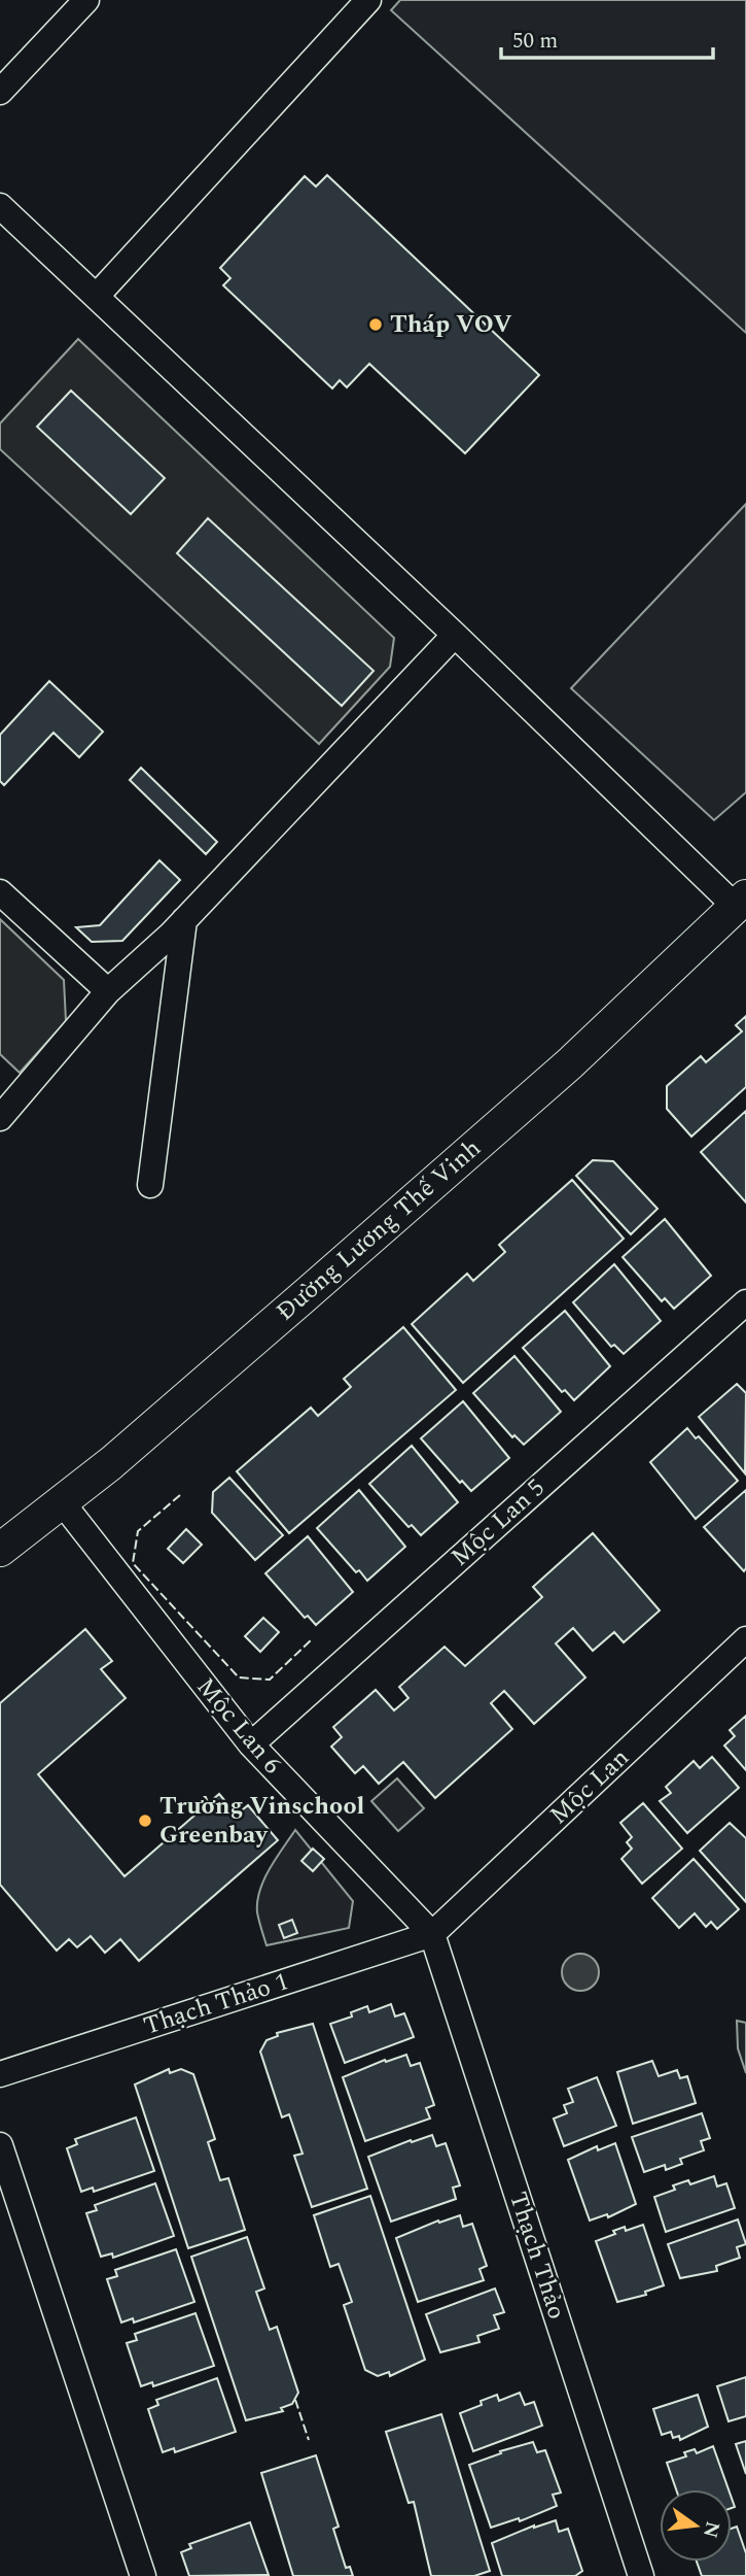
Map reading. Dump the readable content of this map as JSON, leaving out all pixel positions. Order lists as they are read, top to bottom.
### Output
{
  "streets": {
    "street": [
      "Đường Lương Thế Vinh",
      "Mộc Lan 5",
      "Mộc Lan 6",
      "Mộc Lan",
      "Thạch Thảo 1",
      "Thạch Thảo"
    ]
  },
  "crossings": [
    ["Đường Lương Thế Vinh", "Mộc Lan 6"],
    ["Mộc Lan 5", "Mộc Lan 6"],
    ["Mộc Lan 6", "Mộc Lan"],
    ["Mộc Lan 6", "Thạch Thảo 1"],
    ["Mộc Lan 6", "Thạch Thảo"],
    ["Mộc Lan", "Thạch Thảo 1"],
    ["Mộc Lan", "Thạch Thảo"],
    ["Thạch Thảo 1", "Thạch Thảo"]
  ],
  "places": ["Tháp VOV", "Trường Vinschool Greenbay"],
  "scale_bar": "50 m",
  "north": "right"
}
